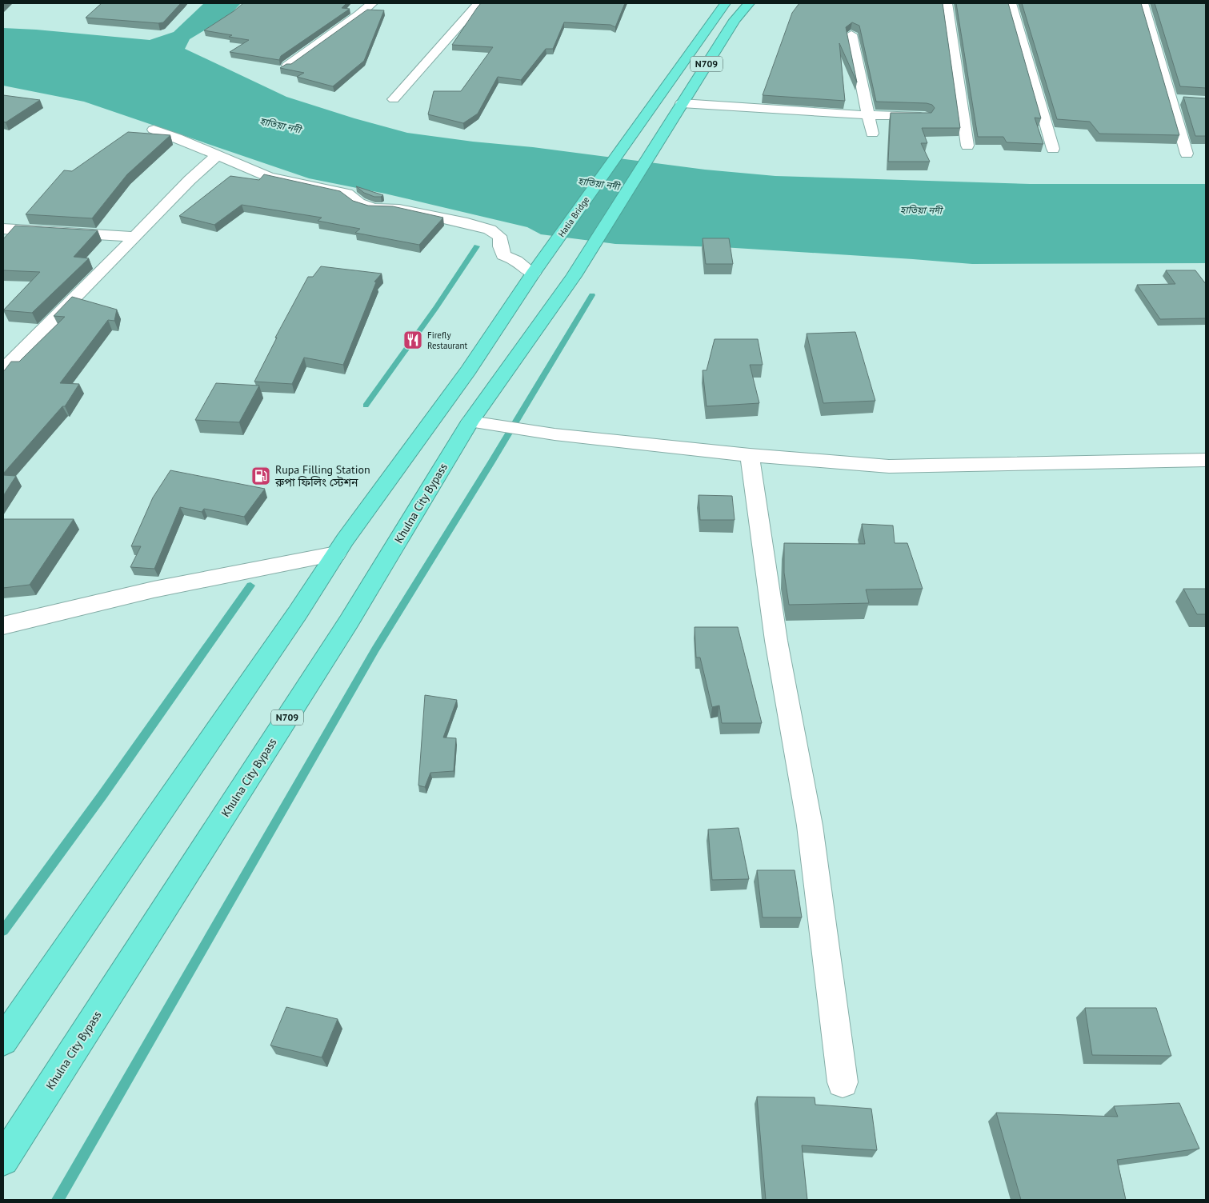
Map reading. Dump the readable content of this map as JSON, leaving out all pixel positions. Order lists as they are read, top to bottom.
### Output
{
  "streets": {
    "highway": ["N709", "Hatia Bridge", "Khulna City Bypass"]
  },
  "crossings": [
    ["N709", "Hatia Bridge"],
    ["N709", "Khulna City Bypass"]
  ],
  "water": ["হাতিয়া নদী"],
  "places": {
    "restaurant": ["Firefly Restaurant"],
    "fuel station": ["Rupa Filling Station রুপা ফিলিং স্টেশন"]
  }
}
